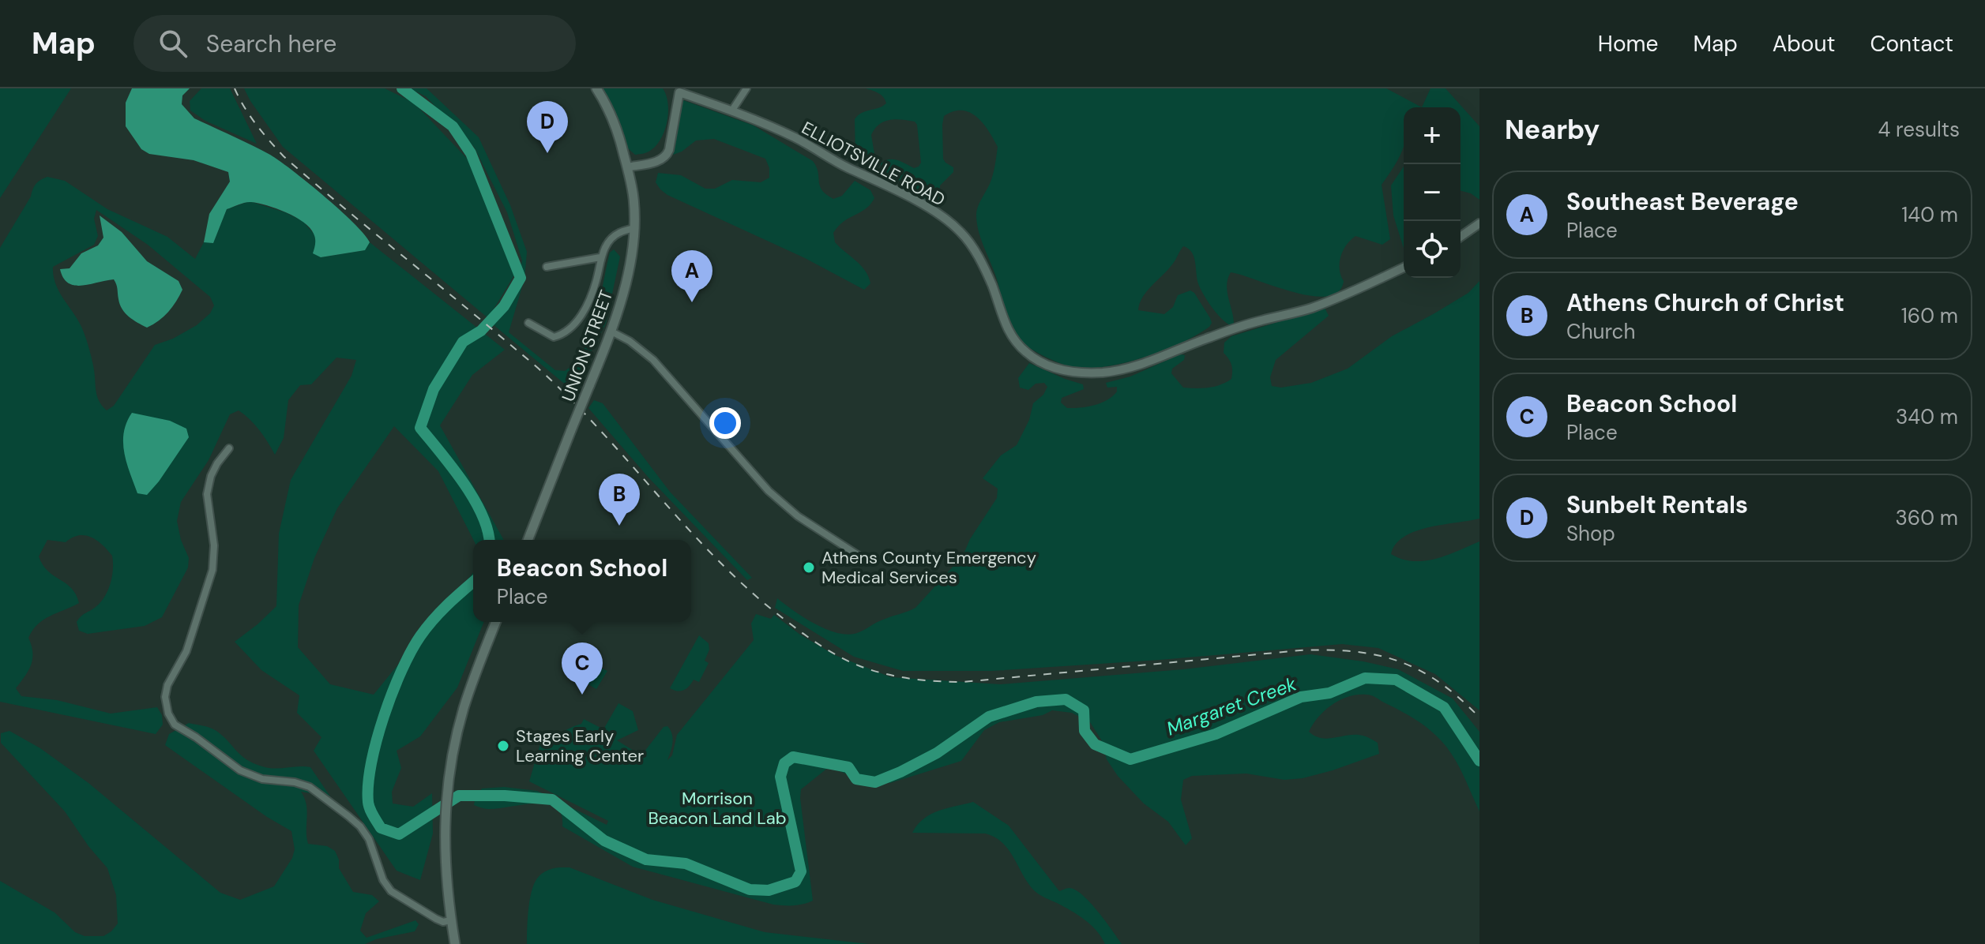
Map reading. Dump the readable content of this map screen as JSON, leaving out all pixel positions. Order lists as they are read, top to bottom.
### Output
{
  "streets": {
    "main road": ["UNION STREET"],
    "street": ["ELLIOTSVILLE ROAD"]
  },
  "crossings": [
    ["ELLIOTSVILLE ROAD", "UNION STREET"]
  ],
  "water": ["Margaret Creek"],
  "parks": ["Morrison Beacon Land Lab"],
  "places": ["Athens County Emergency Medical Services", "Stages Early Learning Center"],
  "page": {
    "header": "Map",
    "search": "Search here",
    "nav": [
      "Home",
      "Map",
      "About",
      "Contact"
    ],
    "heading": ["Nearby", "4 results"],
    "pins": [
      "D",
      "A",
      "B",
      "C"
    ],
    "map_buttons": ["+", "−"],
    "list": [
      {
        "mark": "A",
        "name": "Southeast Beverage",
        "note": "Place",
        "value": "140 m"
      },
      {
        "mark": "B",
        "name": "Athens Church of Christ",
        "note": "Church",
        "value": "160 m"
      },
      {
        "mark": "C",
        "name": "Beacon School",
        "note": "Place",
        "value": "340 m"
      },
      {
        "mark": "D",
        "name": "Sunbelt Rentals",
        "note": "Shop",
        "value": "360 m"
      }
    ],
    "popup": ["Beacon School", "Place"]
  }
}
